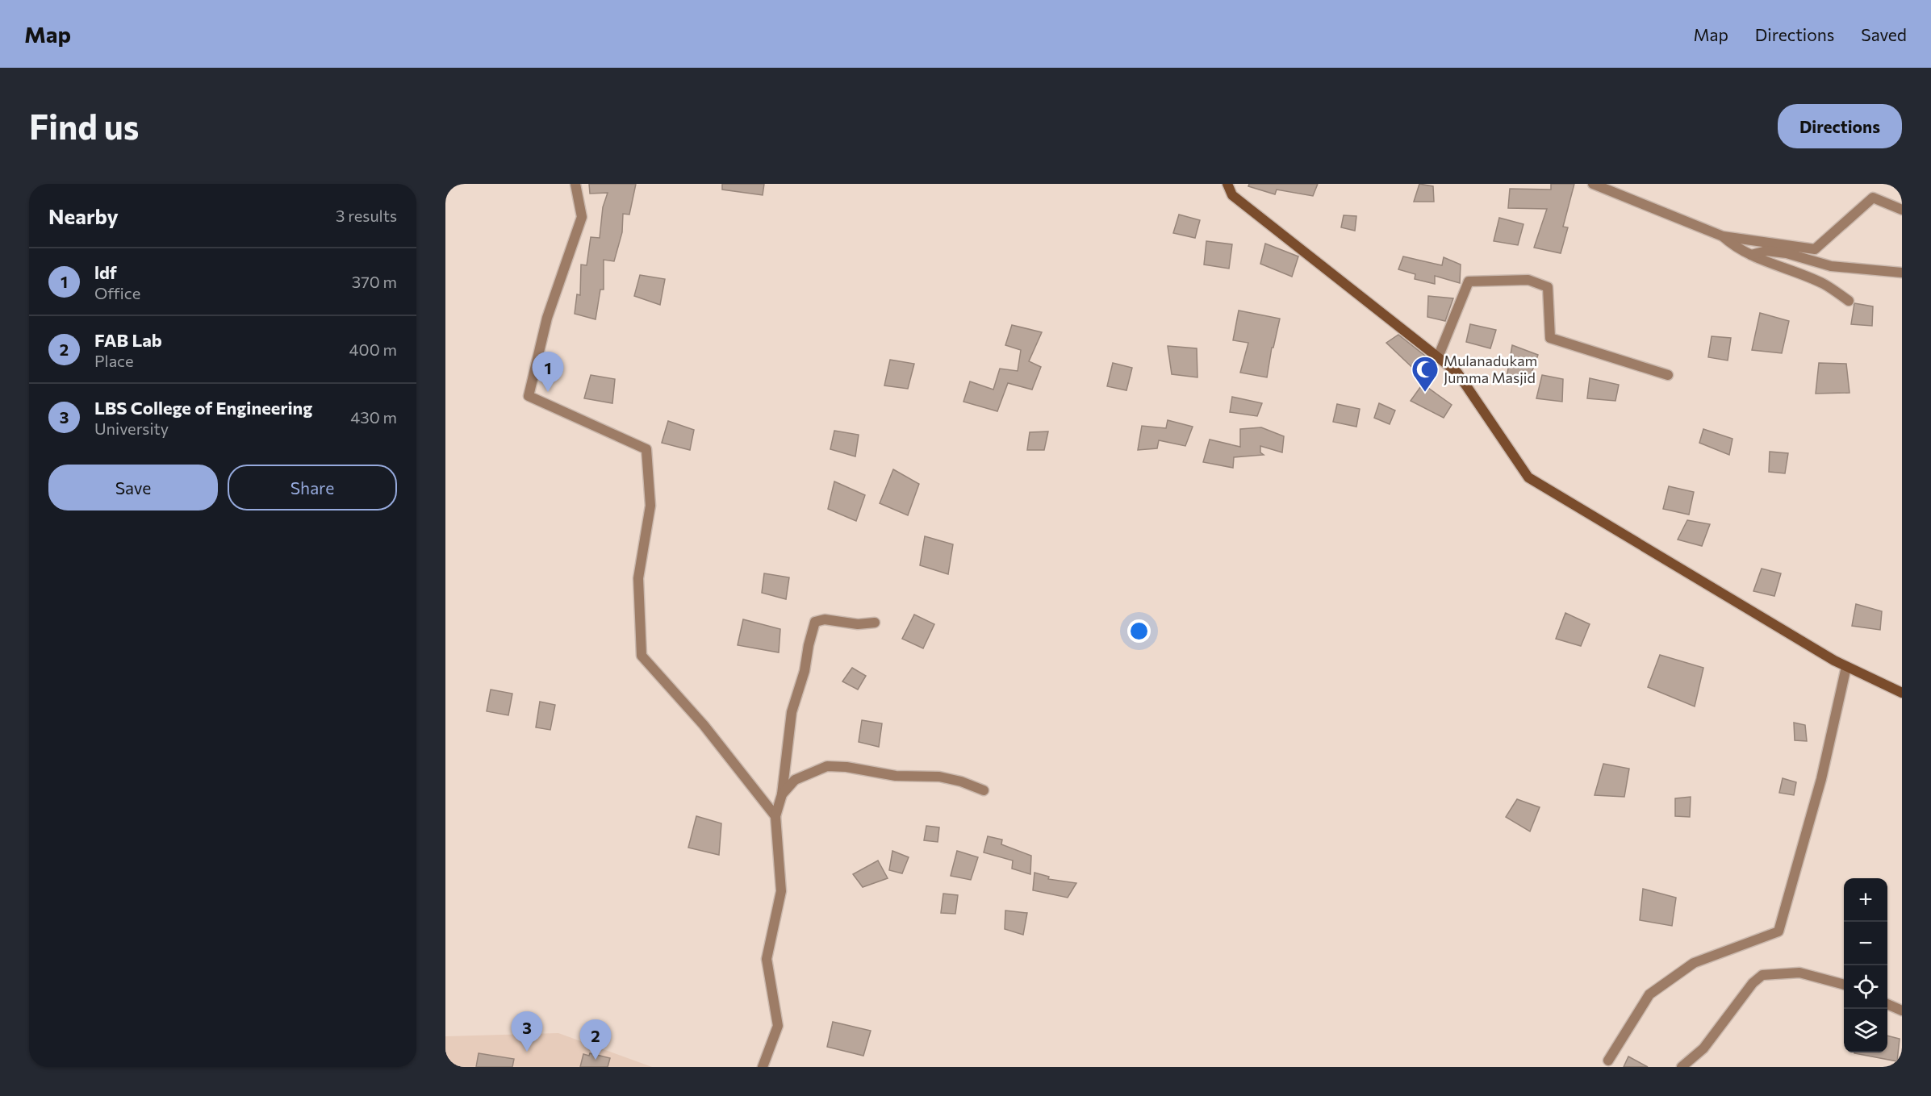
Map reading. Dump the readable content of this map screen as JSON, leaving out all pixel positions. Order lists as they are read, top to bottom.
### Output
{
  "places": {
    "mosque": ["Mulanadukam Jumma Masjid"]
  },
  "page": {
    "header": "Map",
    "nav": ["Map", "Directions", "Saved"],
    "buttons": [
      "Directions",
      ["Save", "Share"]
    ],
    "title": "Find us",
    "heading": ["Nearby", "3 results"],
    "list": [
      {
        "mark": "1",
        "name": "ldf",
        "note": "Office",
        "value": "370 m"
      },
      {
        "mark": "2",
        "name": "FAB Lab",
        "note": "Place",
        "value": "400 m"
      },
      {
        "mark": "3",
        "name": "LBS College of Engineering",
        "note": "University",
        "value": "430 m"
      }
    ],
    "pins": ["1", "3", "2"],
    "map_buttons": ["+", "−"]
  }
}
